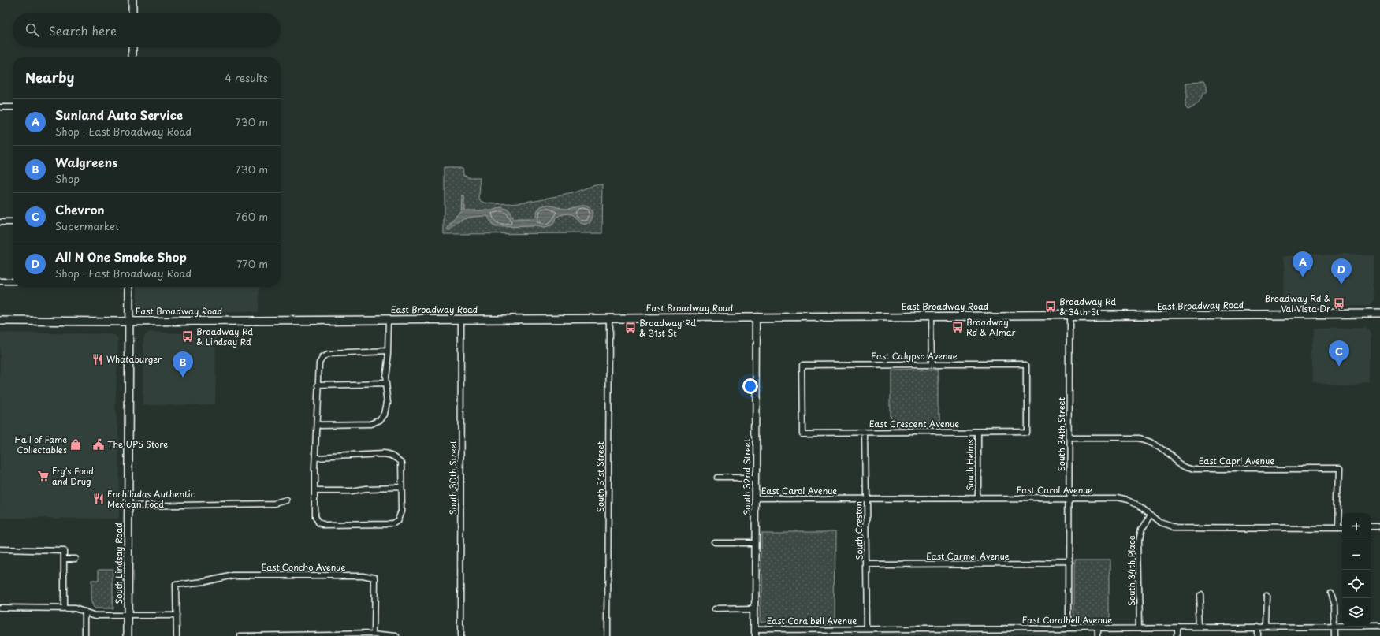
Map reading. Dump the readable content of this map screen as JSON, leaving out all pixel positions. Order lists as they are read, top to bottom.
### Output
{
  "streets": {
    "main road": ["East Broadway Road", "South Lindsay Road"],
    "street": [
      "East Calypso Avenue",
      "East Crescent Avenue",
      "South 34th Street",
      "East Capri Avenue",
      "South Helms",
      "South 31st Street",
      "South 32nd Street",
      "South 30th Street",
      "East Carol Avenue",
      "South Creston",
      "East Carmel Avenue",
      "East Concho Avenue",
      "South 34th Place",
      "East Coralbell Avenue"
    ]
  },
  "crossings": [
    ["East Broadway Road", "South 34th Street"],
    ["East Broadway Road", "South 31st Street"],
    ["East Broadway Road", "South 32nd Street"],
    ["East Broadway Road", "South 30th Street"],
    ["East Broadway Road", "South Lindsay Road"],
    ["East Calypso Avenue", "East Crescent Avenue"],
    ["East Crescent Avenue", "South Helms"],
    ["East Crescent Avenue", "South Creston"],
    ["South 34th Street", "East Capri Avenue"],
    ["South 34th Street", "East Carol Avenue"],
    ["South 34th Street", "East Carmel Avenue"],
    ["South 34th Street", "East Coralbell Avenue"],
    ["East Capri Avenue", "East Carol Avenue"],
    ["South Helms", "East Carol Avenue"],
    ["South 32nd Street", "East Carol Avenue"],
    ["South 32nd Street", "East Coralbell Avenue"],
    ["East Carol Avenue", "South Creston"],
    ["East Carol Avenue", "South 34th Place"],
    ["South Creston", "East Carmel Avenue"],
    ["South Creston", "East Coralbell Avenue"],
    ["South 34th Place", "East Coralbell Avenue"]
  ],
  "places": {
    "bus stop": [
      "Broadway Rd & Val Vista Dr",
      "Broadway Rd & 34th St",
      "Broadway Rd & Almar",
      "Broadway Rd & 31st St",
      "Broadway Rd & Lindsay Rd"
    ],
    "restaurant": ["Whataburger", "Enchiladas Authentic Mexican Food"],
    "shop": ["Hall of Fame Collectables"],
    "public building": ["The UPS Store"],
    "supermarket": ["Fry's Food and Drug"]
  },
  "page": {
    "search": "Search here",
    "heading": ["Nearby", "4 results"],
    "list": [
      {
        "mark": "A",
        "name": "Sunland Auto Service",
        "note": "Shop · East Broadway Road",
        "value": "730 m"
      },
      {
        "mark": "B",
        "name": "Walgreens",
        "note": "Shop",
        "value": "730 m"
      },
      {
        "mark": "C",
        "name": "Chevron",
        "note": "Supermarket",
        "value": "760 m"
      },
      {
        "mark": "D",
        "name": "All N One Smoke Shop",
        "note": "Shop · East Broadway Road",
        "value": "770 m"
      }
    ],
    "pins": [
      "A",
      "D",
      "C",
      "B"
    ],
    "map_buttons": ["+", "−"]
  }
}
